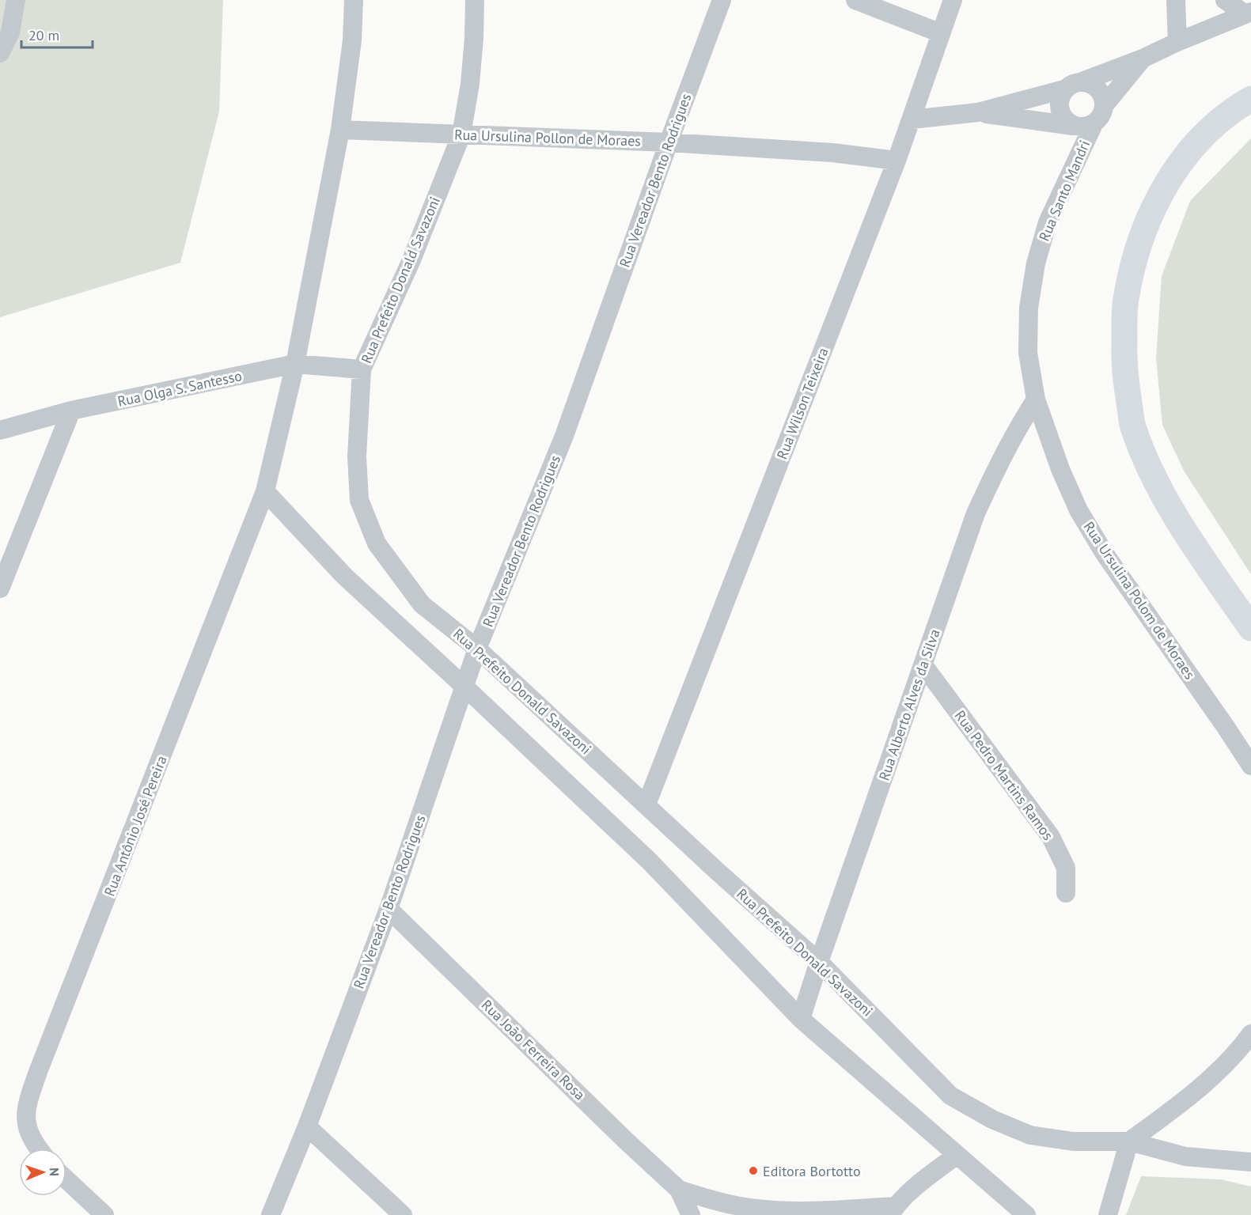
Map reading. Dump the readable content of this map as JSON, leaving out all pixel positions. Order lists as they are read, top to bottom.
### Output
{
  "streets": {
    "street": [
      "Rua Ursulina Pollon de Moraes",
      "Rua Vereador Bento Rodrigues",
      "Rua Santo Mandri",
      "Rua Prefeito Donald Savazoni",
      "Rua Olga S. Santesso",
      "Rua Wilson Teixeira",
      "Rua Ursulina Polom de Moraes",
      "Rua Alberto Alves da Silva",
      "Rua Pedro Martins Ramos",
      "Rua Antônio José Pereira",
      "Rua João Ferreira Rosa"
    ]
  },
  "crossings": [
    ["Rua Ursulina Pollon de Moraes", "Rua Vereador Bento Rodrigues"],
    ["Rua Ursulina Pollon de Moraes", "Rua Prefeito Donald Savazoni"],
    ["Rua Ursulina Pollon de Moraes", "Rua Wilson Teixeira"],
    ["Rua Vereador Bento Rodrigues", "Rua Prefeito Donald Savazoni"],
    ["Rua Vereador Bento Rodrigues", "Rua João Ferreira Rosa"],
    ["Rua Santo Mandri", "Rua Ursulina Polom de Moraes"],
    ["Rua Santo Mandri", "Rua Alberto Alves da Silva"],
    ["Rua Prefeito Donald Savazoni", "Rua Olga S. Santesso"],
    ["Rua Prefeito Donald Savazoni", "Rua Wilson Teixeira"],
    ["Rua Prefeito Donald Savazoni", "Rua Alberto Alves da Silva"],
    ["Rua Ursulina Polom de Moraes", "Rua Alberto Alves da Silva"],
    ["Rua Alberto Alves da Silva", "Rua Pedro Martins Ramos"]
  ],
  "places": ["Editora Bortotto"],
  "scale_bar": "20 m",
  "north": "right"
}
